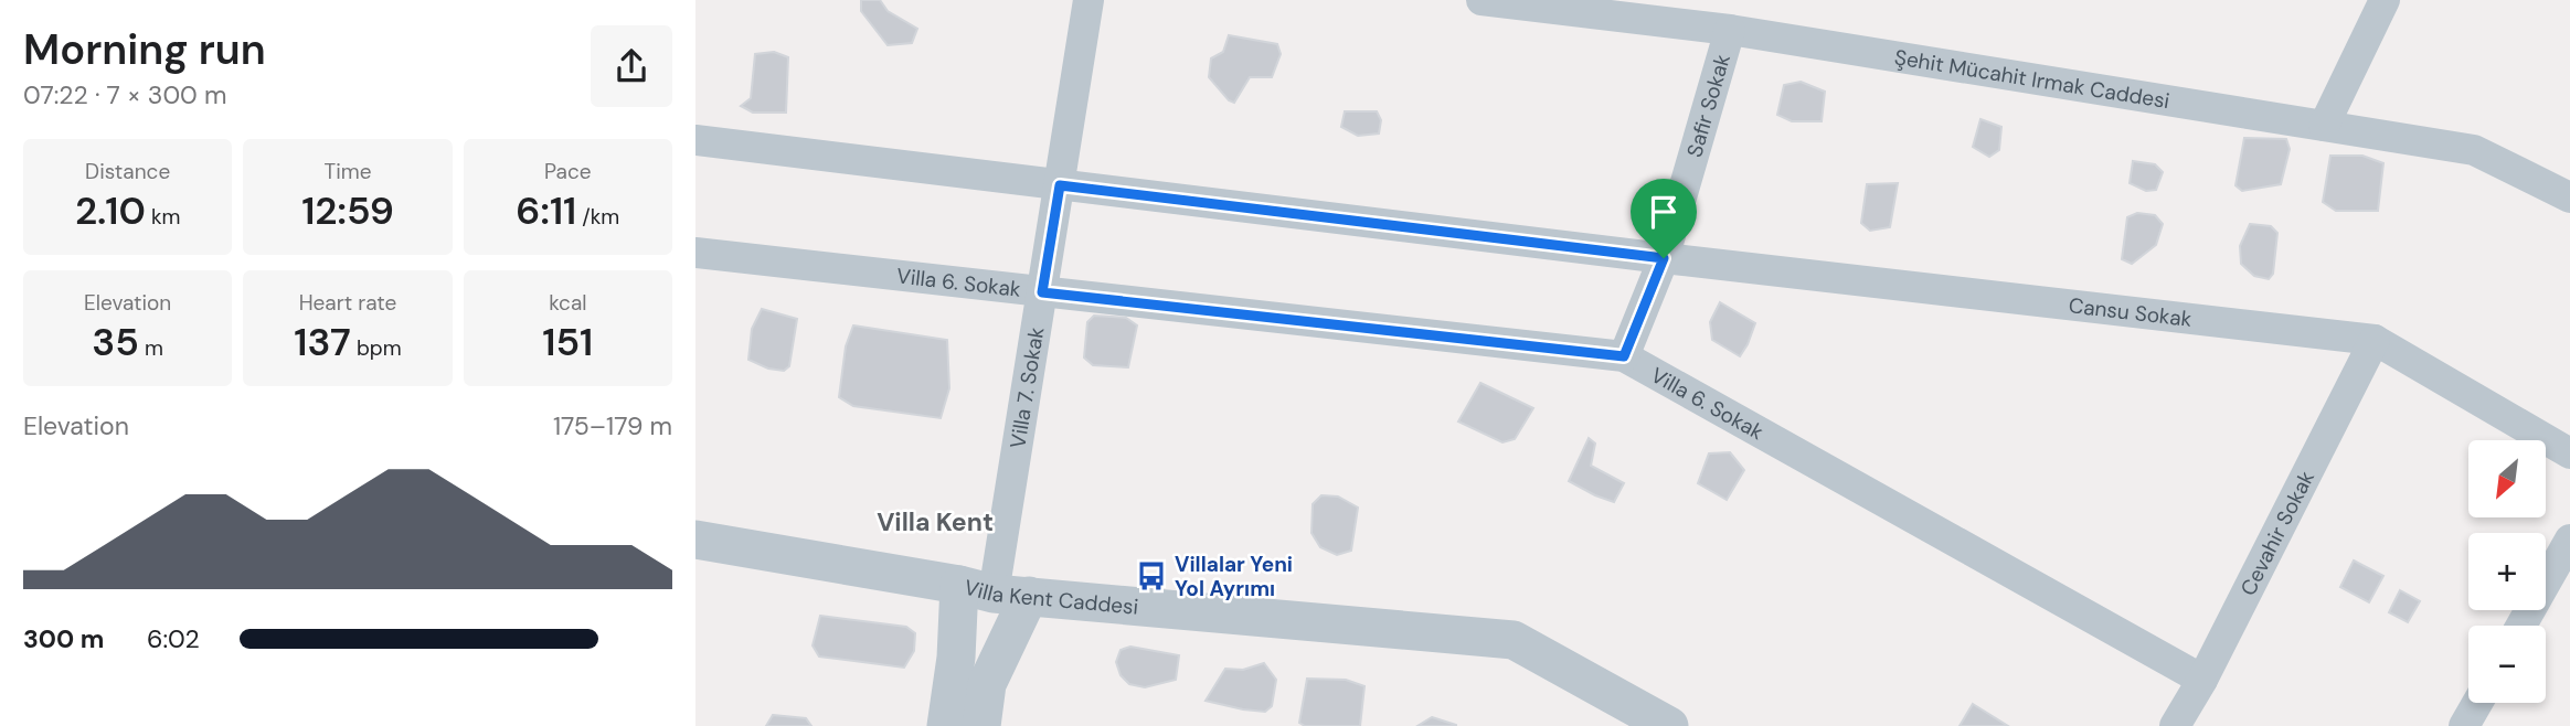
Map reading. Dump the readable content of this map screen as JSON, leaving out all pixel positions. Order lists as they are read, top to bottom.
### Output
{
  "streets": {
    "street": [
      "Şehit Mücahit Irmak Caddesi",
      "Safir Sokak",
      "Villa 6. Sokak",
      "Cansu Sokak",
      "Villa 7. Sokak",
      "Cevahir Sokak",
      "Villa Kent Caddesi"
    ]
  },
  "crossings": [
    ["Şehit Mücahit Irmak Caddesi", "Safir Sokak"],
    ["Safir Sokak", "Villa 6. Sokak"],
    ["Safir Sokak", "Cansu Sokak"],
    ["Villa 6. Sokak", "Villa 7. Sokak"],
    ["Villa 6. Sokak", "Cevahir Sokak"],
    ["Cansu Sokak", "Cevahir Sokak"],
    ["Villa 7. Sokak", "Villa Kent Caddesi"]
  ],
  "districts": ["Villa Kent"],
  "places": {
    "bus stop": ["Villalar Yeni Yol Ayrımı"]
  },
  "north": "bottom left",
  "page": {
    "heading": ["Morning run", "07:22 · 7 × 300 m"],
    "stats": [
      ["Distance", "2.10 km"],
      ["Time", "12:59"],
      ["Pace", "6:11 /km"],
      ["Elevation", "35 m"],
      ["Heart rate", "137 bpm"],
      ["kcal", "151"]
    ],
    "chart": ["Elevation", "175–179 m"],
    "map_buttons": ["+", "−"],
    "list": [
      {
        "name": "300 m",
        "note": "6:02"
      }
    ]
  }
}
